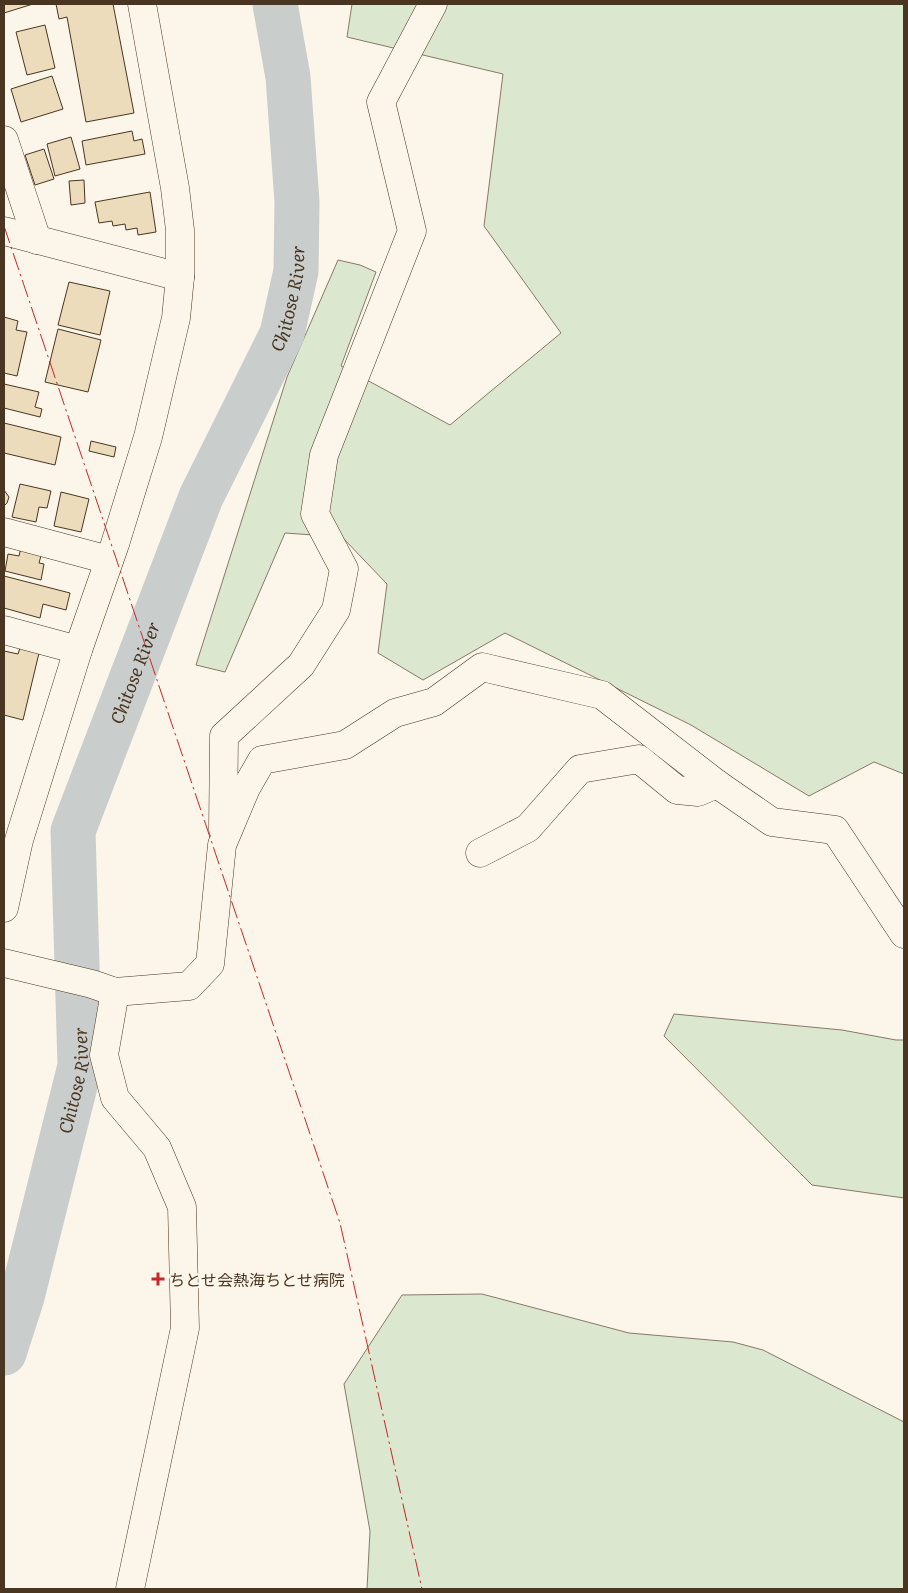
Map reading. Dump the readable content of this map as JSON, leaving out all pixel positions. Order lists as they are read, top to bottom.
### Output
{
  "water": ["Chitose River"],
  "places": {
    "health": ["ちとせ会熱海ちとせ病院"]
  }
}
